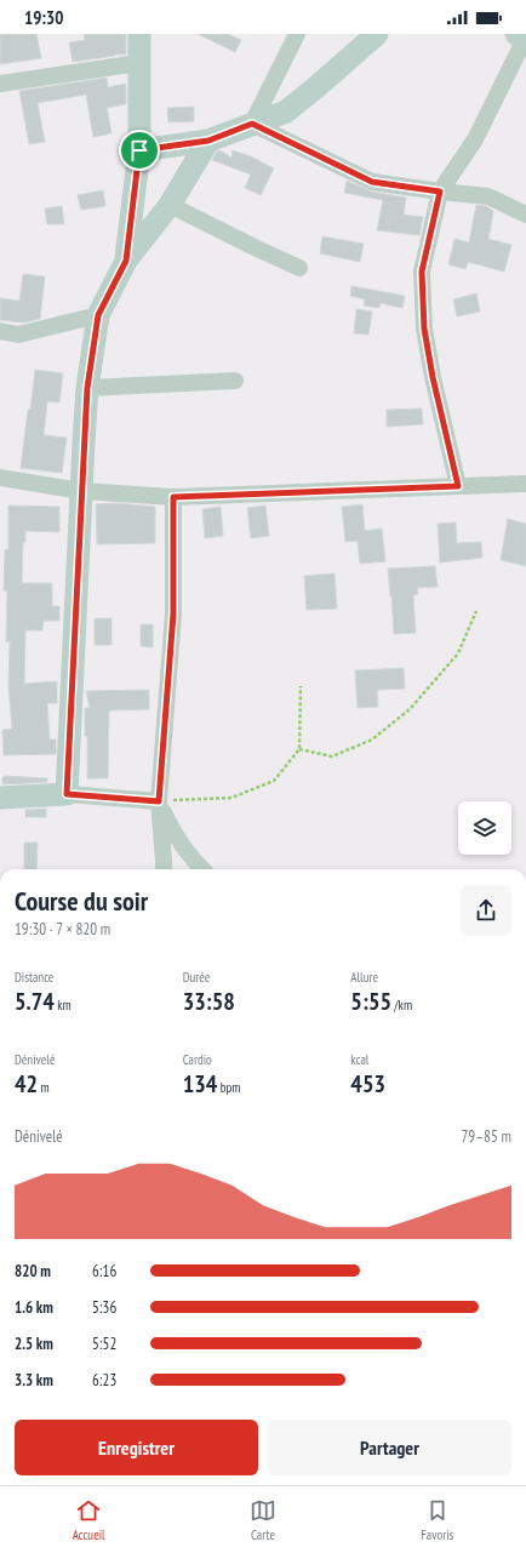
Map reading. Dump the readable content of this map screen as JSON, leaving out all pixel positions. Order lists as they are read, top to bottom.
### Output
{
  "page": {
    "status": "19:30",
    "heading": ["Course du soir", "19:30 · 7 × 820 m"],
    "stats": [
      ["Distance", "5.74 km"],
      ["Durée", "33:58"],
      ["Allure", "5:55 /km"],
      ["Dénivelé", "42 m"],
      ["Cardio", "134 bpm"],
      ["kcal", "453"]
    ],
    "chart": ["Dénivelé", "79–85 m"],
    "list": [
      {
        "name": "820 m",
        "note": "6:16"
      },
      {
        "name": "1.6 km",
        "note": "5:36"
      },
      {
        "name": "2.5 km",
        "note": "5:52"
      },
      {
        "name": "3.3 km",
        "note": "6:23"
      }
    ],
    "buttons": ["Enregistrer", "Partager"],
    "tabs": ["Accueil", "Carte", "Favoris"]
  }
}
